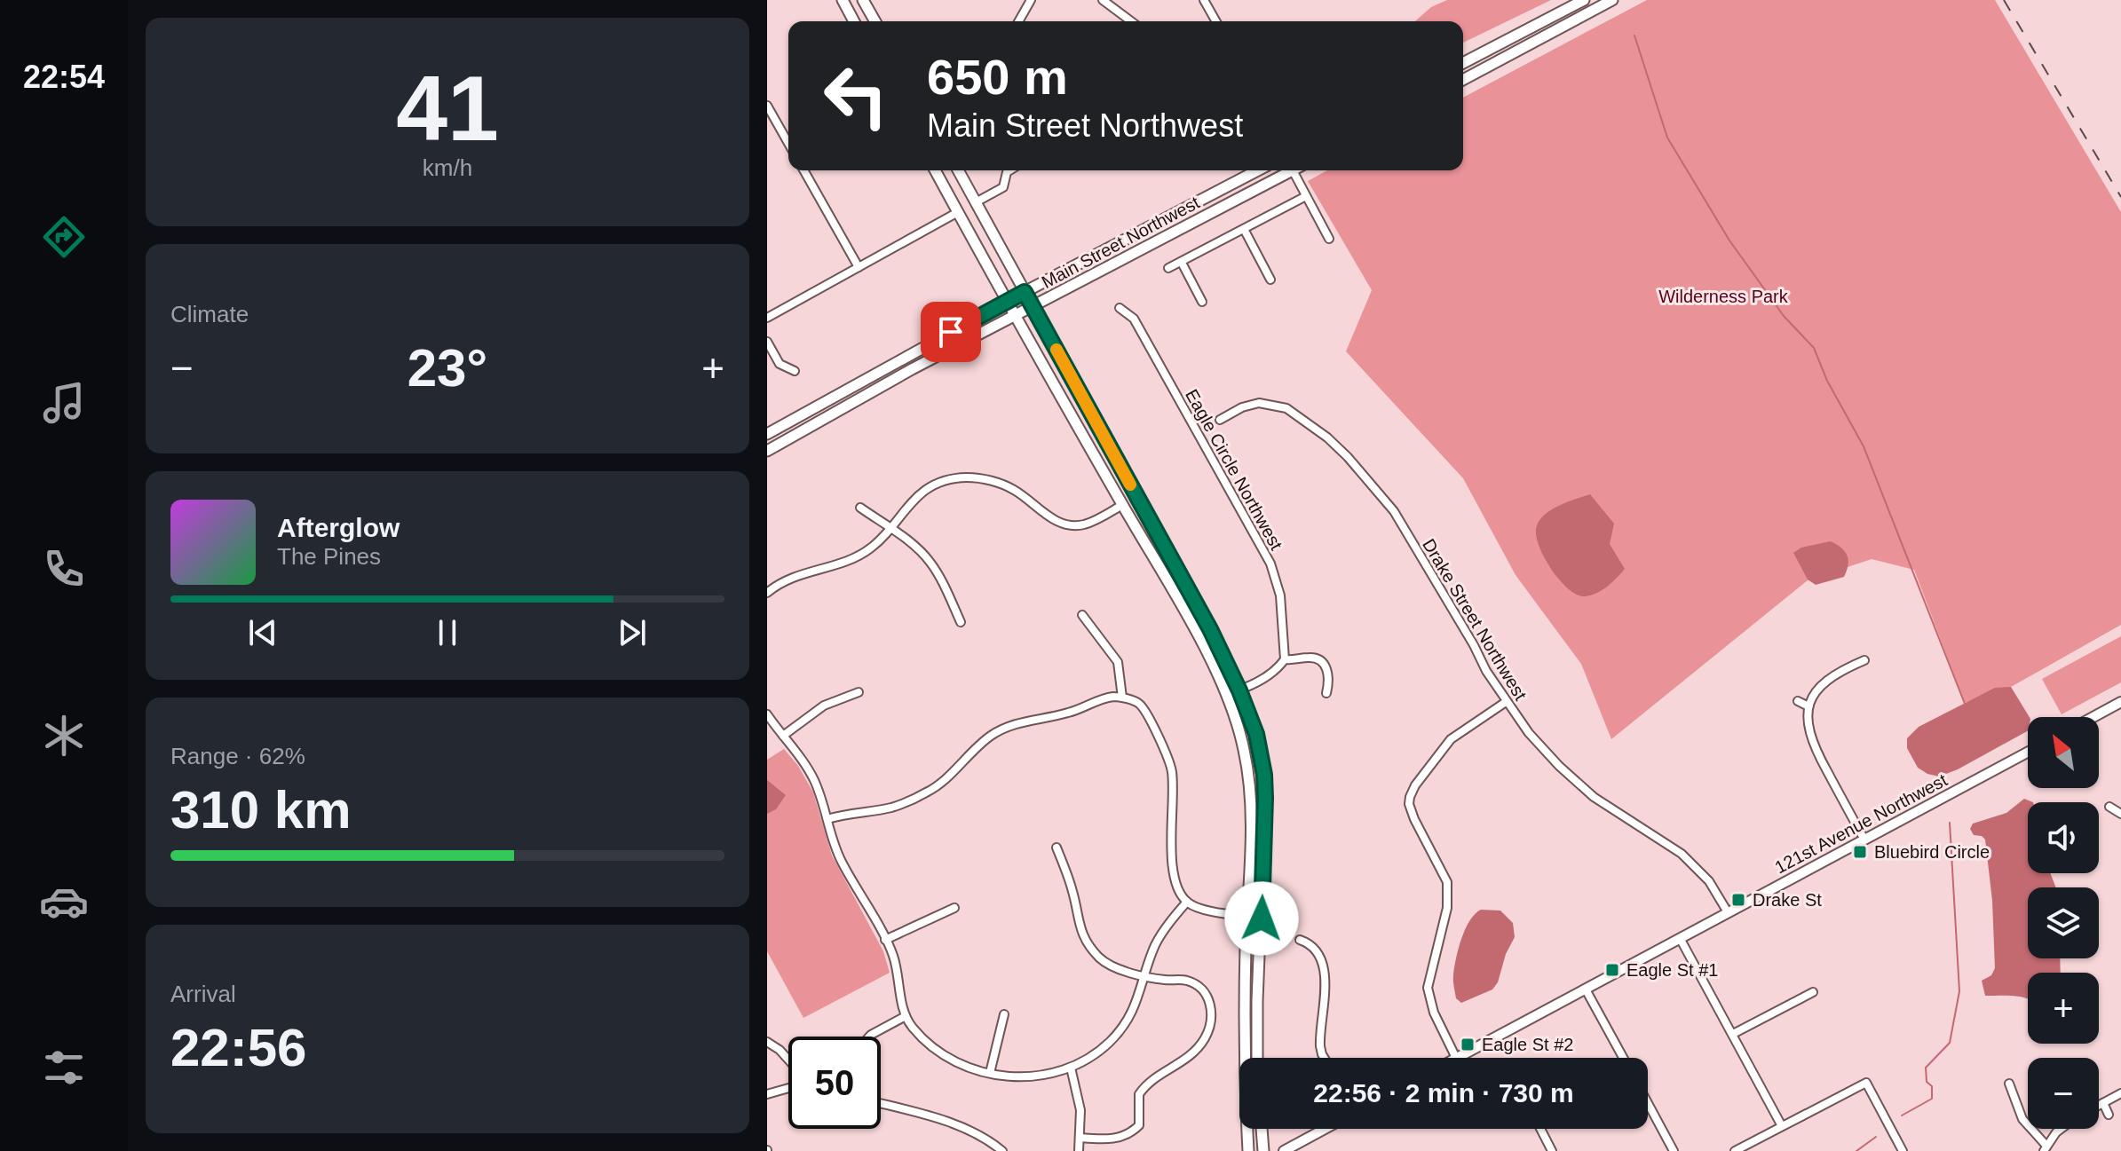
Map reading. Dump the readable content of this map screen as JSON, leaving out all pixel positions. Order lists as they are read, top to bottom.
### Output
{
  "streets": {
    "main road": ["Main Street Northwest"],
    "street": ["Eagle Circle Northwest", "Drake Street Northwest", "121st Avenue Northwest"]
  },
  "crossings": [
    ["Drake Street Northwest", "121st Avenue Northwest"]
  ],
  "parks": ["Wilderness Park"],
  "places": {
    "transit": [
      "Bluebird Circle",
      "Drake St",
      "Eagle St #1",
      "Eagle St #2"
    ]
  },
  "north": "top left",
  "page": {
    "tabs": "22:54",
    "tile": [
      ["41", "km/h"],
      "Climate",
      ["Range · 62%", "310 km"],
      ["Arrival", "22:56"]
    ],
    "turn": ["650 m", "Main Street Northwest"],
    "heat": ["−", "23°", "+"],
    "song": ["Afterglow", "The Pines"],
    "map_buttons": ["+", "−"],
    "limit": "50",
    "trip": "22:56 · 2 min · 730 m"
  }
}
